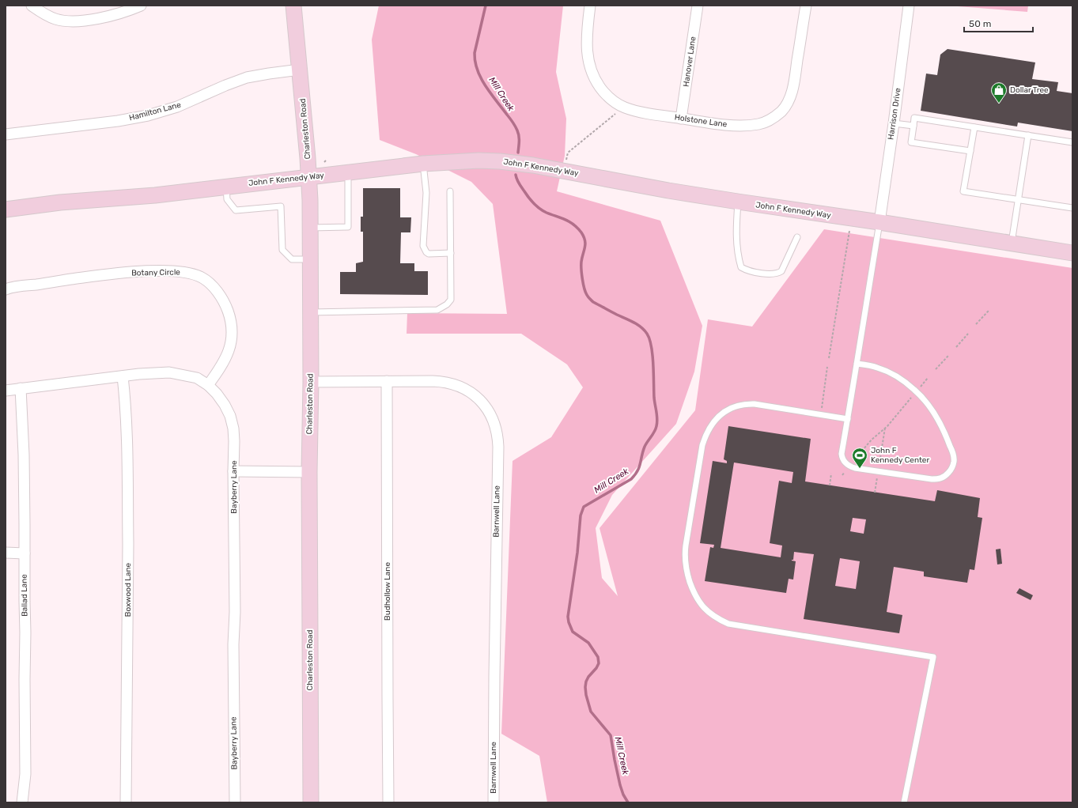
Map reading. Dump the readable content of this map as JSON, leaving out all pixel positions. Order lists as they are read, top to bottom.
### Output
{
  "streets": {
    "street": [
      "Hanover Lane",
      "Hamilton Lane",
      "Harrison Drive",
      "Holstone Lane",
      "Charleston Road",
      "John F Kennedy Way",
      "Botany Circle",
      "Bayberry Lane",
      "Barnwell Lane",
      "Boxwood Lane",
      "Budhollow Lane",
      "Ballad Lane"
    ]
  },
  "crossings": [
    ["Hanover Lane", "Holstone Lane"],
    ["Hamilton Lane", "Charleston Road"],
    ["Harrison Drive", "John F Kennedy Way"],
    ["Charleston Road", "John F Kennedy Way"],
    ["Charleston Road", "Barnwell Lane"],
    ["Botany Circle", "Bayberry Lane"],
    ["Bayberry Lane", "Boxwood Lane"],
    ["Bayberry Lane", "Ballad Lane"],
    ["Barnwell Lane", "Budhollow Lane"]
  ],
  "water": ["Mill Creek"],
  "places": {
    "shop": ["Dollar Tree"],
    "sports": ["John F Kennedy Center"]
  },
  "scale_bar": "50 m"
}
